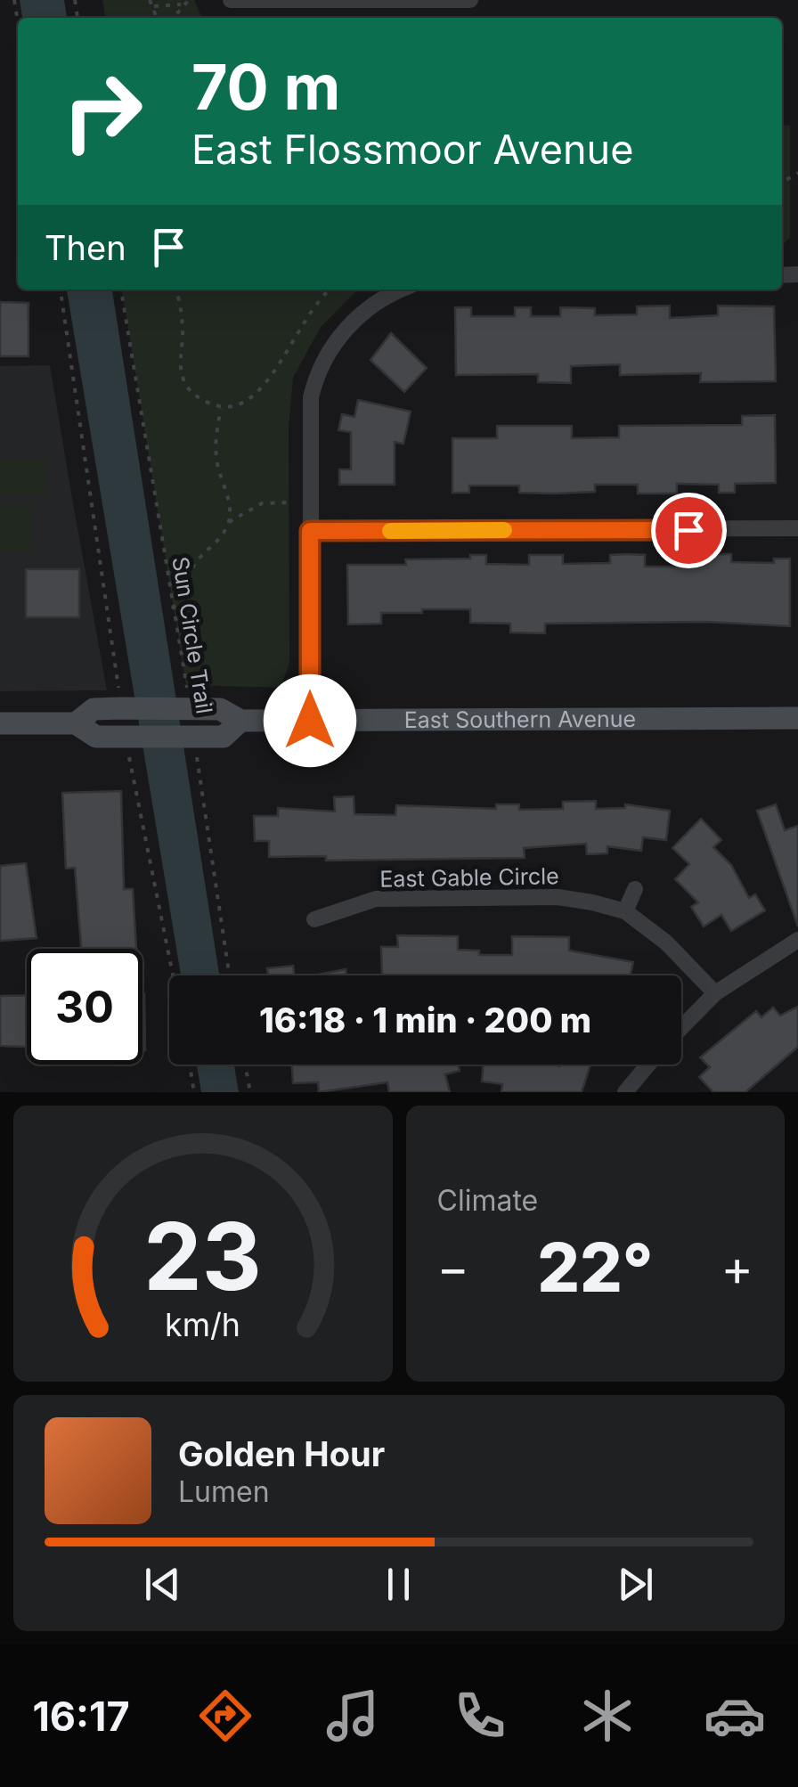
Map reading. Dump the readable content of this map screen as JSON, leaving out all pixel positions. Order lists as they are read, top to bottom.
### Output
{
  "streets": {
    "main road": ["East Southern Avenue"],
    "street": ["East Gable Circle"],
    "path": ["Sun Circle Trail"]
  },
  "crossings": [
    ["Sun Circle Trail", "East Southern Avenue"]
  ],
  "page": {
    "turn": ["70 m", "East Flossmoor Avenue"],
    "then": "Then",
    "limit": "30",
    "trip": "16:18 · 1 min · 200 m",
    "tile": "Climate",
    "heat": ["−", "22°", "+"],
    "song": ["Golden Hour", "Lumen"],
    "tabs": "16:17",
    "gauge": ["23", "km/h"]
  }
}
